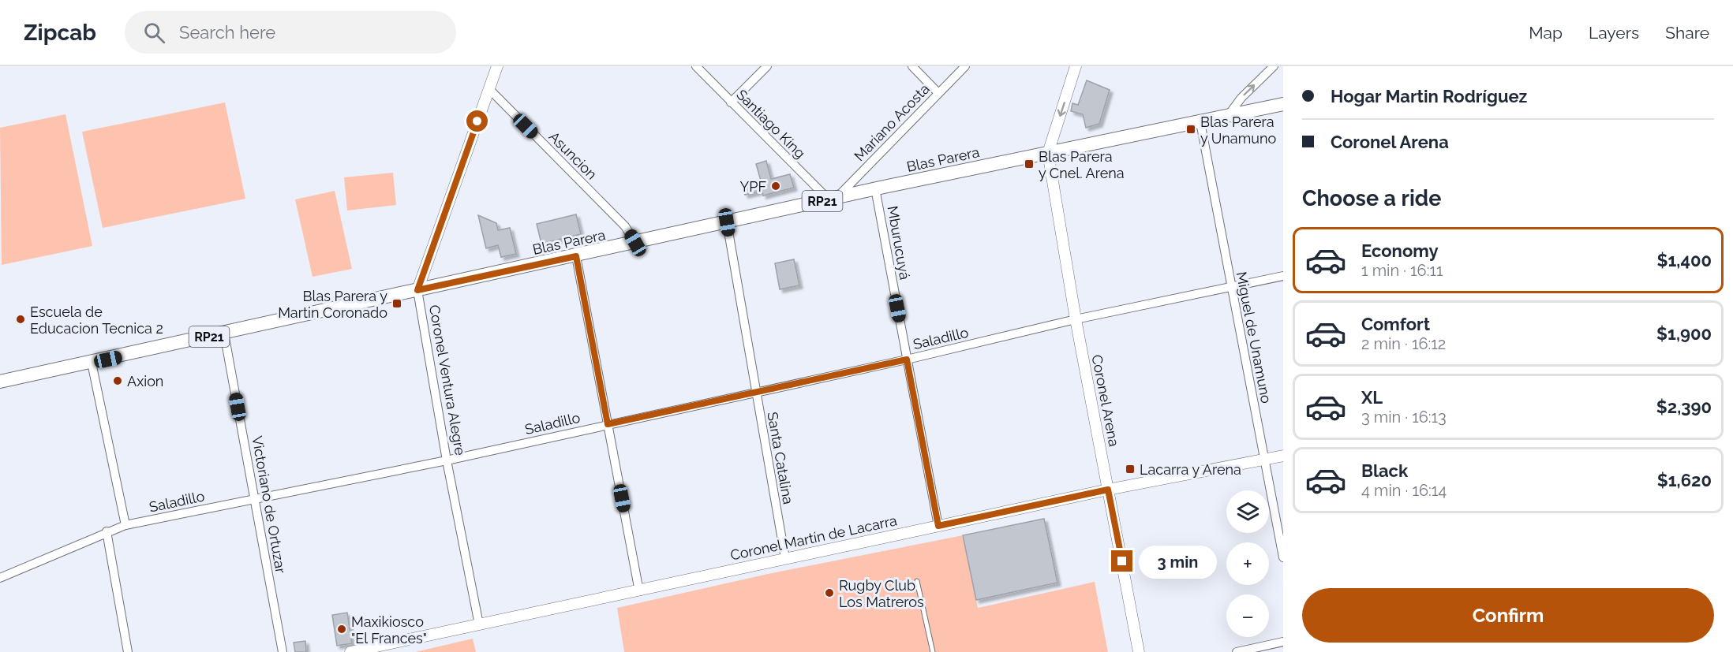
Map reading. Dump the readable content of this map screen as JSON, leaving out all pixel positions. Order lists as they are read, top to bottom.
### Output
{
  "streets": {
    "main road": ["Blas Parera", "RP21"],
    "street": [
      "Mariano Acosta",
      "Santiago King",
      "Asuncion",
      "Mburucuyá",
      "Miguel de Unamuno",
      "Saladillo",
      "Coronel Ventura Alegre",
      "Coronel Arena",
      "Santa Catalina",
      "Victoriano de Ortuzar",
      "Coronel Martín de Lacarra"
    ]
  },
  "crossings": [
    ["Mariano Acosta", "Santiago King"],
    ["Mariano Acosta", "Blas Parera"],
    ["Santiago King", "Blas Parera"],
    ["Asuncion", "Blas Parera"],
    ["Asuncion", "Coronel Ventura Alegre"],
    ["Blas Parera", "Mburucuyá"],
    ["Blas Parera", "Miguel de Unamuno"],
    ["Blas Parera", "Coronel Ventura Alegre"],
    ["Blas Parera", "Coronel Arena"],
    ["Blas Parera", "Santa Catalina"],
    ["Blas Parera", "Victoriano de Ortuzar"],
    ["Mburucuyá", "Saladillo"],
    ["Mburucuyá", "Coronel Martín de Lacarra"],
    ["Miguel de Unamuno", "Saladillo"],
    ["Miguel de Unamuno", "Coronel Martín de Lacarra"],
    ["Saladillo", "Coronel Ventura Alegre"],
    ["Saladillo", "Coronel Arena"],
    ["Saladillo", "Santa Catalina"],
    ["Saladillo", "Victoriano de Ortuzar"],
    ["Coronel Ventura Alegre", "Coronel Martín de Lacarra"],
    ["Coronel Arena", "Coronel Martín de Lacarra"],
    ["Santa Catalina", "Coronel Martín de Lacarra"]
  ],
  "places": {
    "transit": [
      "Blas Parera y Unamuno",
      "Blas Parera y Cnel. Arena",
      "Blas Parera y Martin Coronado",
      "Lacarra y Arena"
    ],
    "other": [
      "YPF",
      "Escuela de Educacion Tecnica 2",
      "Axion",
      "Rugby Club Los Matreros",
      "Maxikiosco \"El Frances\""
    ]
  },
  "page": {
    "header": "Zipcab",
    "search": "Search here",
    "nav": ["Map", "Layers", "Share"],
    "banner": ["Hogar Martin Rodríguez", "Coronel Arena"],
    "heading": "Choose a ride",
    "list": [
      {
        "name": "Economy",
        "note": "1 min · 16:11",
        "value": "$1,400"
      },
      {
        "name": "Comfort",
        "note": "2 min · 16:12",
        "value": "$1,900"
      },
      {
        "name": "XL",
        "note": "3 min · 16:13",
        "value": "$2,390"
      },
      {
        "name": "Black",
        "note": "4 min · 16:14",
        "value": "$1,620"
      }
    ],
    "map_buttons": ["+", "−"],
    "bubble": "3 min",
    "buttons": "Confirm"
  }
}
